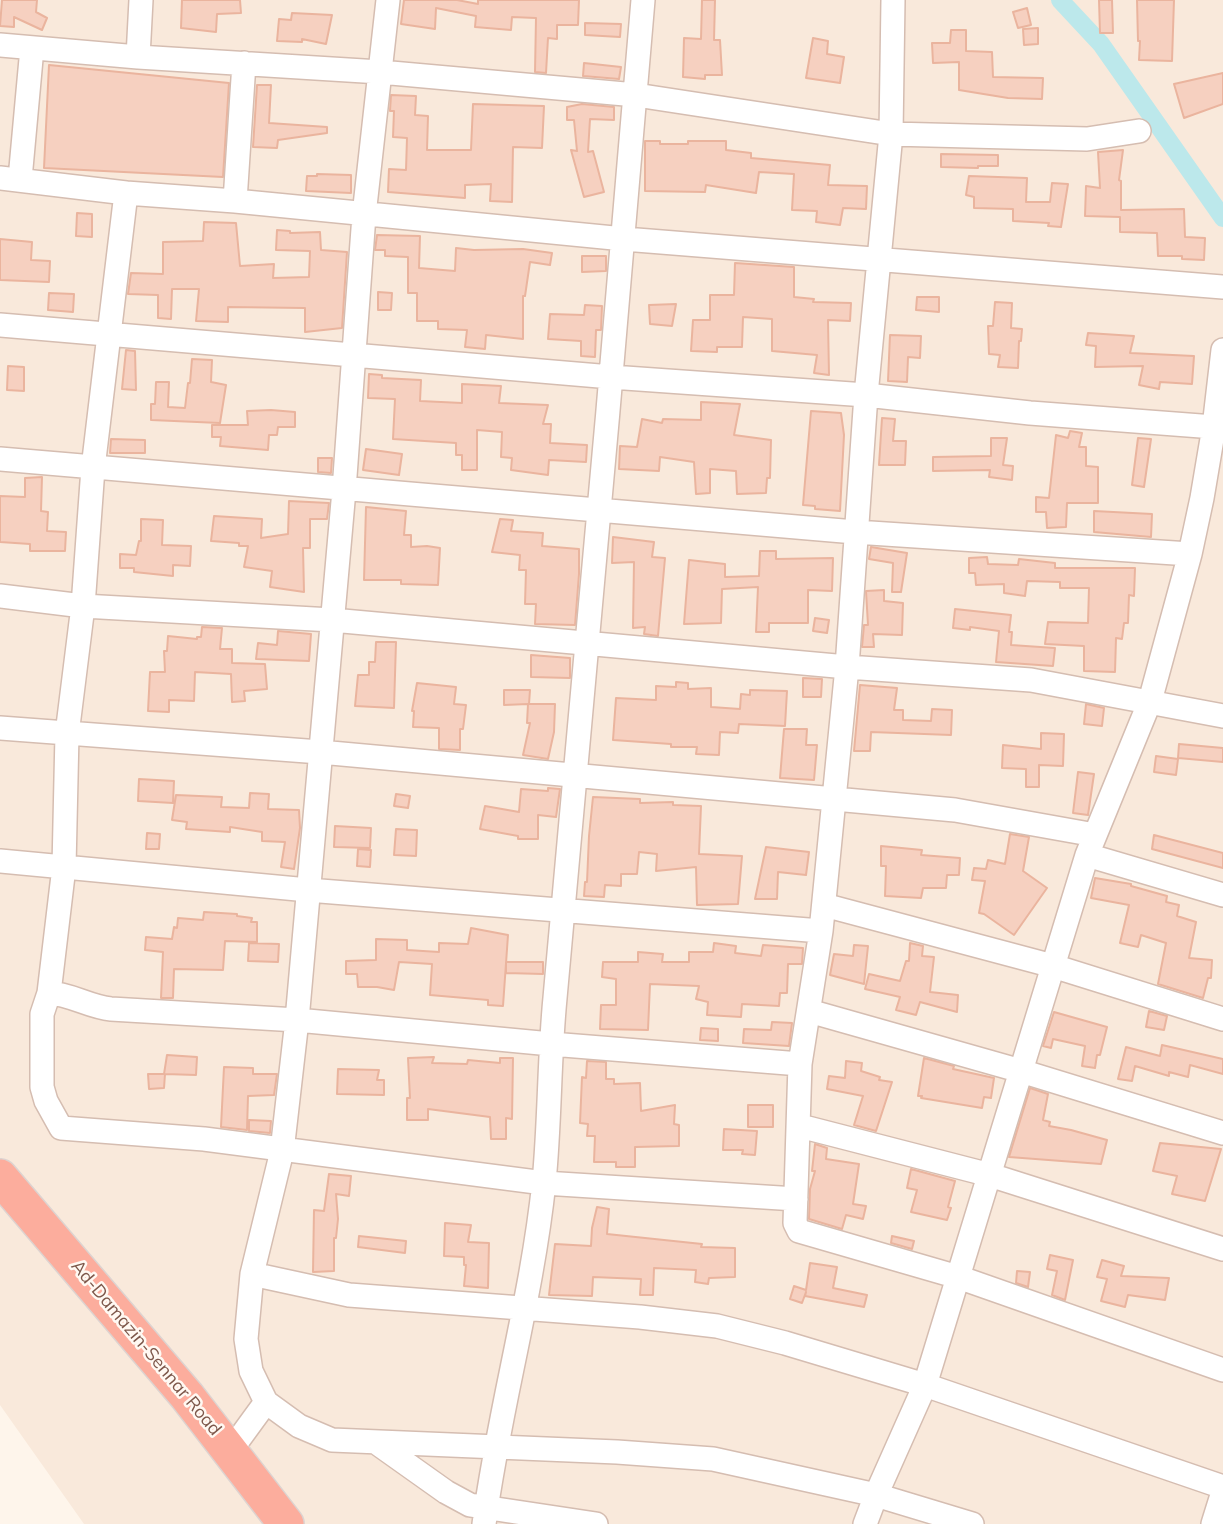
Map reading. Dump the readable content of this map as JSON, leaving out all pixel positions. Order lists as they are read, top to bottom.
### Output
{
  "streets": {
    "highway": ["Ad-Damazin-Sennar Road"]
  }
}
